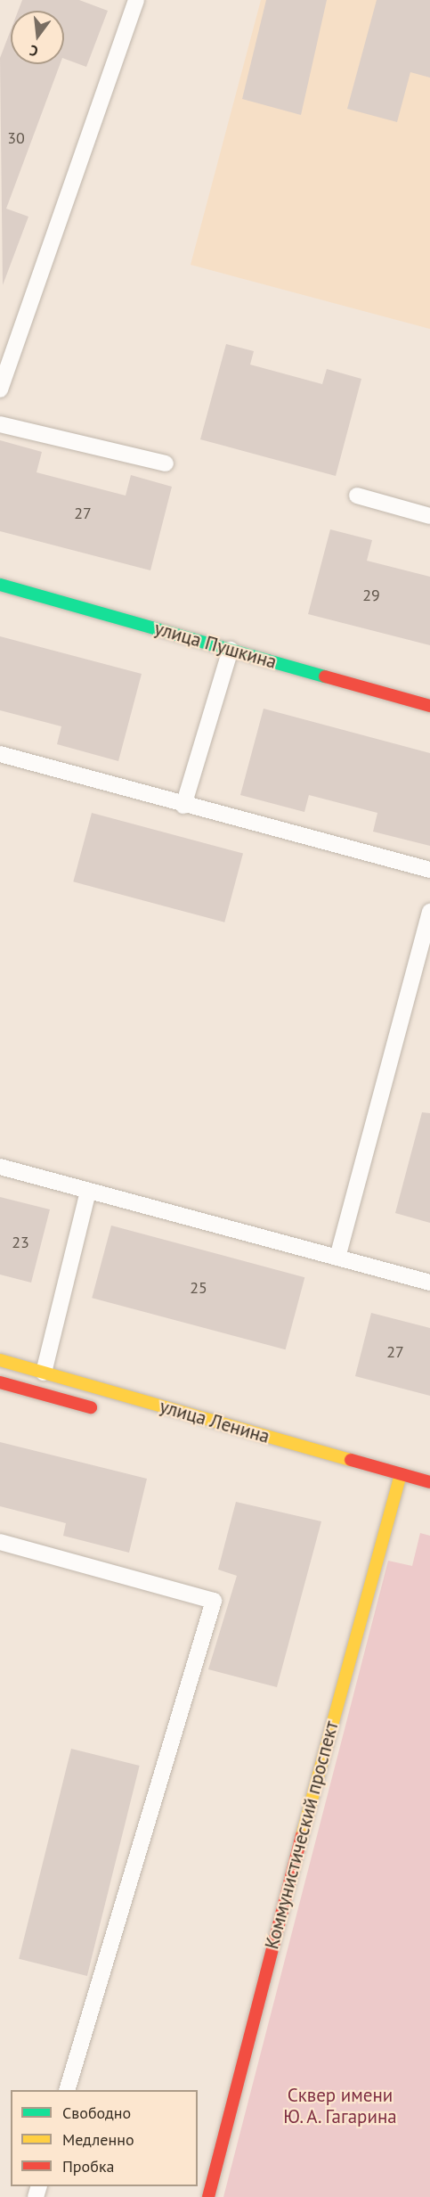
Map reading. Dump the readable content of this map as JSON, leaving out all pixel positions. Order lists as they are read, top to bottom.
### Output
{
  "streets": {
    "street": ["улица Пушкина", "улица Ленина", "Коммунистический проспект"]
  },
  "crossings": [
    ["улица Ленина", "Коммунистический проспект"]
  ],
  "parks": ["Сквер имени Ю. А. Гагарина"],
  "house_numbers": [
    "30",
    "27",
    "29",
    "23",
    "25",
    "27"
  ],
  "legend": ["Свободно", "Медленно", "Пробка"],
  "north": "bottom"
}
